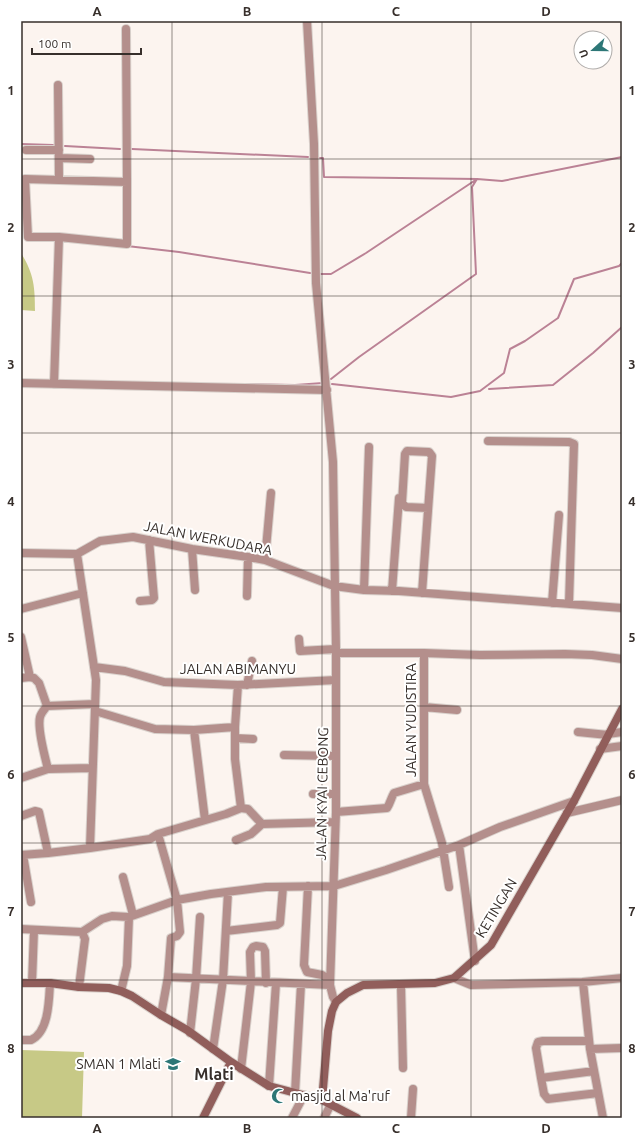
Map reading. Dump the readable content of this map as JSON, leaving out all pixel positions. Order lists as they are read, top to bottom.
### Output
{
  "streets": {
    "street": [
      "JALAN WERKUDARA",
      "JALAN ABIMANYU",
      "JALAN YUDISTIRA",
      "JALAN KYAI CEBONG",
      "KETINGAN"
    ]
  },
  "crossings": [
    ["JALAN WERKUDARA", "JALAN KYAI CEBONG"],
    ["JALAN ABIMANYU", "JALAN KYAI CEBONG"],
    ["JALAN YUDISTIRA", "JALAN KYAI CEBONG"],
    ["JALAN KYAI CEBONG", "KETINGAN"]
  ],
  "districts": ["Mlati"],
  "places": {
    "school or university": ["SMAN 1 Mlati"],
    "mosque": ["masjid al Ma'ruf"]
  },
  "scale_bar": "100 m",
  "north": "left",
  "grid": {
    "columns": [
      "A",
      "B",
      "C",
      "D"
    ],
    "rows": [
      "1",
      "2",
      "3",
      "4",
      "5",
      "6",
      "7",
      "8"
    ]
  }
}
